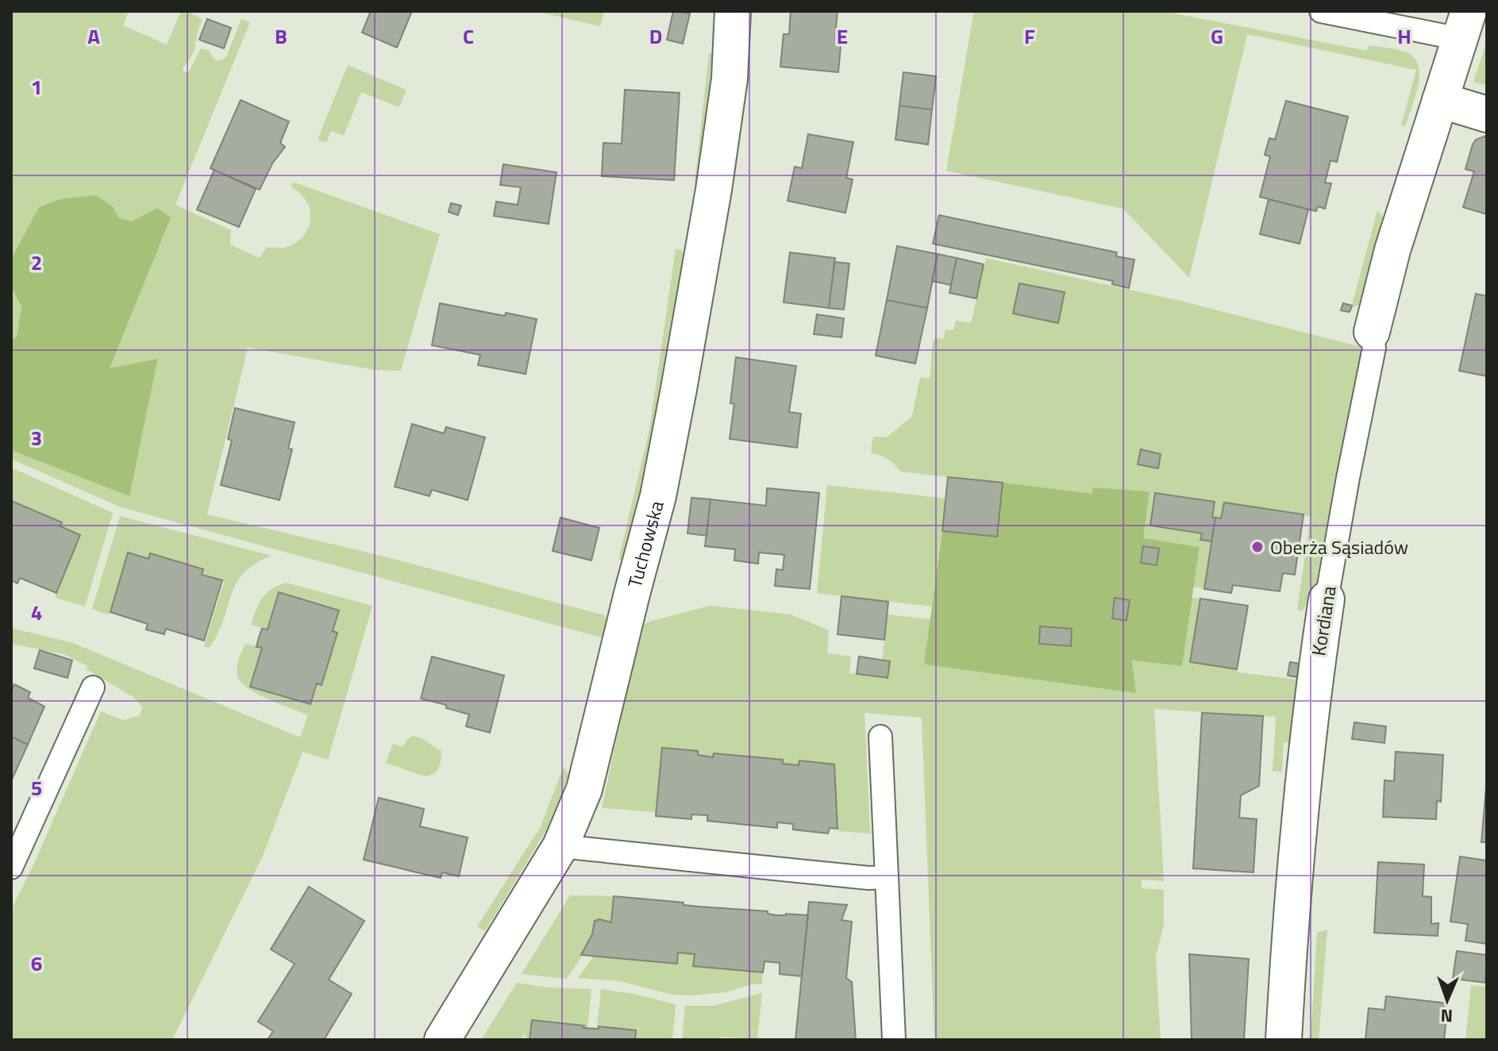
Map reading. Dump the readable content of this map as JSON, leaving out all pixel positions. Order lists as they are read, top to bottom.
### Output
{
  "streets": {
    "street": ["Tuchowska", "Kordiana"]
  },
  "places": ["Oberża Sąsiadów"],
  "north": "bottom",
  "grid": {
    "columns": [
      "A",
      "B",
      "C",
      "D",
      "E",
      "F",
      "G",
      "H"
    ],
    "rows": [
      "1",
      "2",
      "3",
      "4",
      "5",
      "6"
    ]
  }
}
